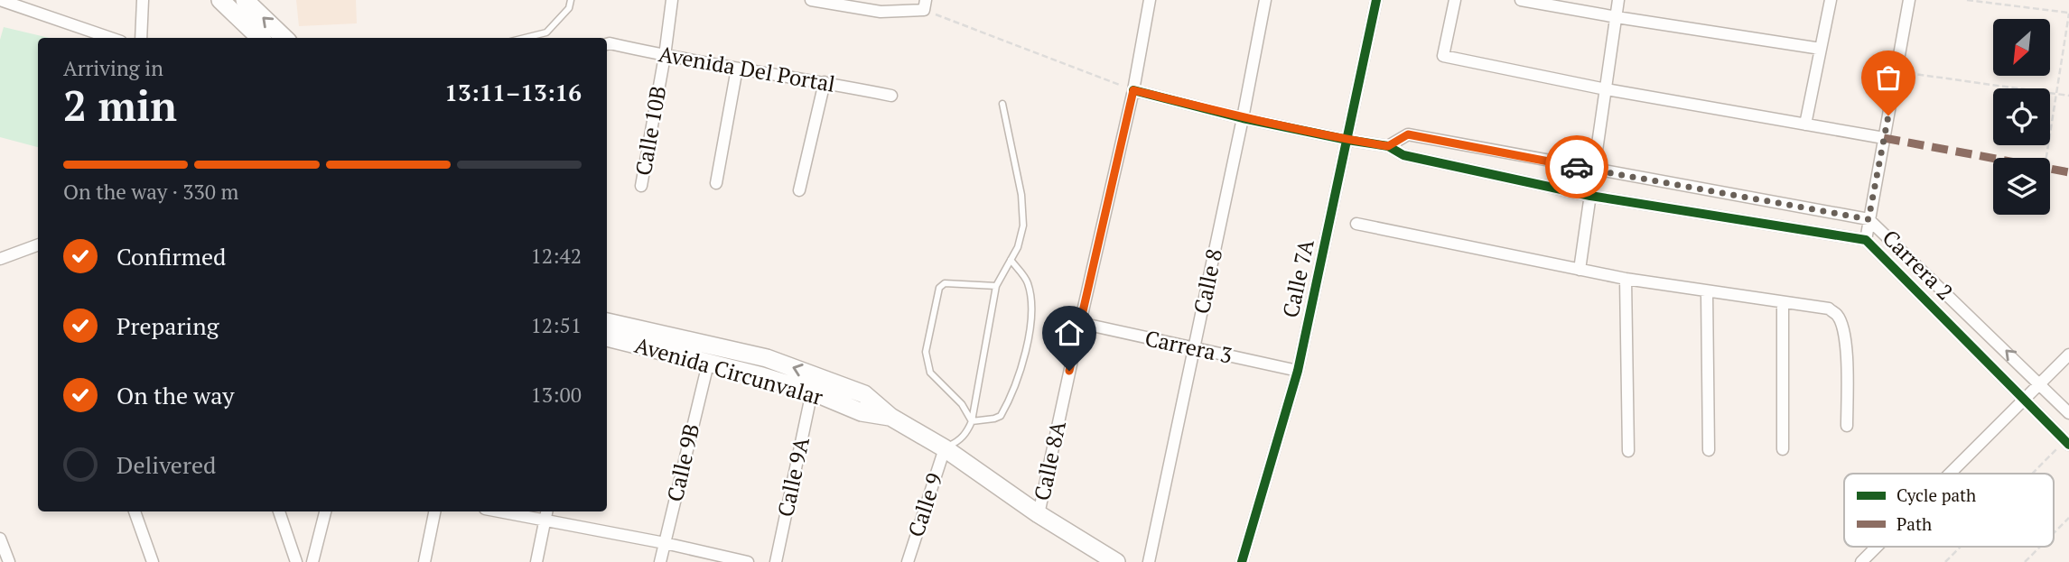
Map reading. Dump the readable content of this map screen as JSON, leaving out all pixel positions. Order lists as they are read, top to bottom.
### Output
{
  "streets": {
    "main road": ["Avenida Circunvalar"],
    "street": [
      "Avenida Del Portal",
      "Calle 10B",
      "Carrera 2",
      "Calle 7A",
      "Calle 8",
      "Carrera 3",
      "Calle 8A",
      "Calle 9B",
      "Calle 9A",
      "Calle 9"
    ]
  },
  "crossings": [
    ["Avenida Del Portal", "Calle 10B"],
    ["Carrera 2", "Calle 7A"],
    ["Carrera 2", "Calle 8"],
    ["Carrera 2", "Calle 8A"],
    ["Calle 7A", "Carrera 3"],
    ["Calle 8", "Carrera 3"],
    ["Carrera 3", "Calle 8A"],
    ["Avenida Circunvalar", "Calle 8A"],
    ["Avenida Circunvalar", "Calle 9B"],
    ["Avenida Circunvalar", "Calle 9A"],
    ["Avenida Circunvalar", "Calle 9"]
  ],
  "legend": ["Cycle path", "Path"],
  "north": "bottom left",
  "page": {
    "heading": ["2 min", "Arriving in", "13:11–13:16"],
    "bar": "On the way · 330 m",
    "list": [
      ["Confirmed", "12:42"],
      ["Preparing", "12:51"],
      ["On the way", "13:00"],
      "Delivered"
    ]
  }
}
